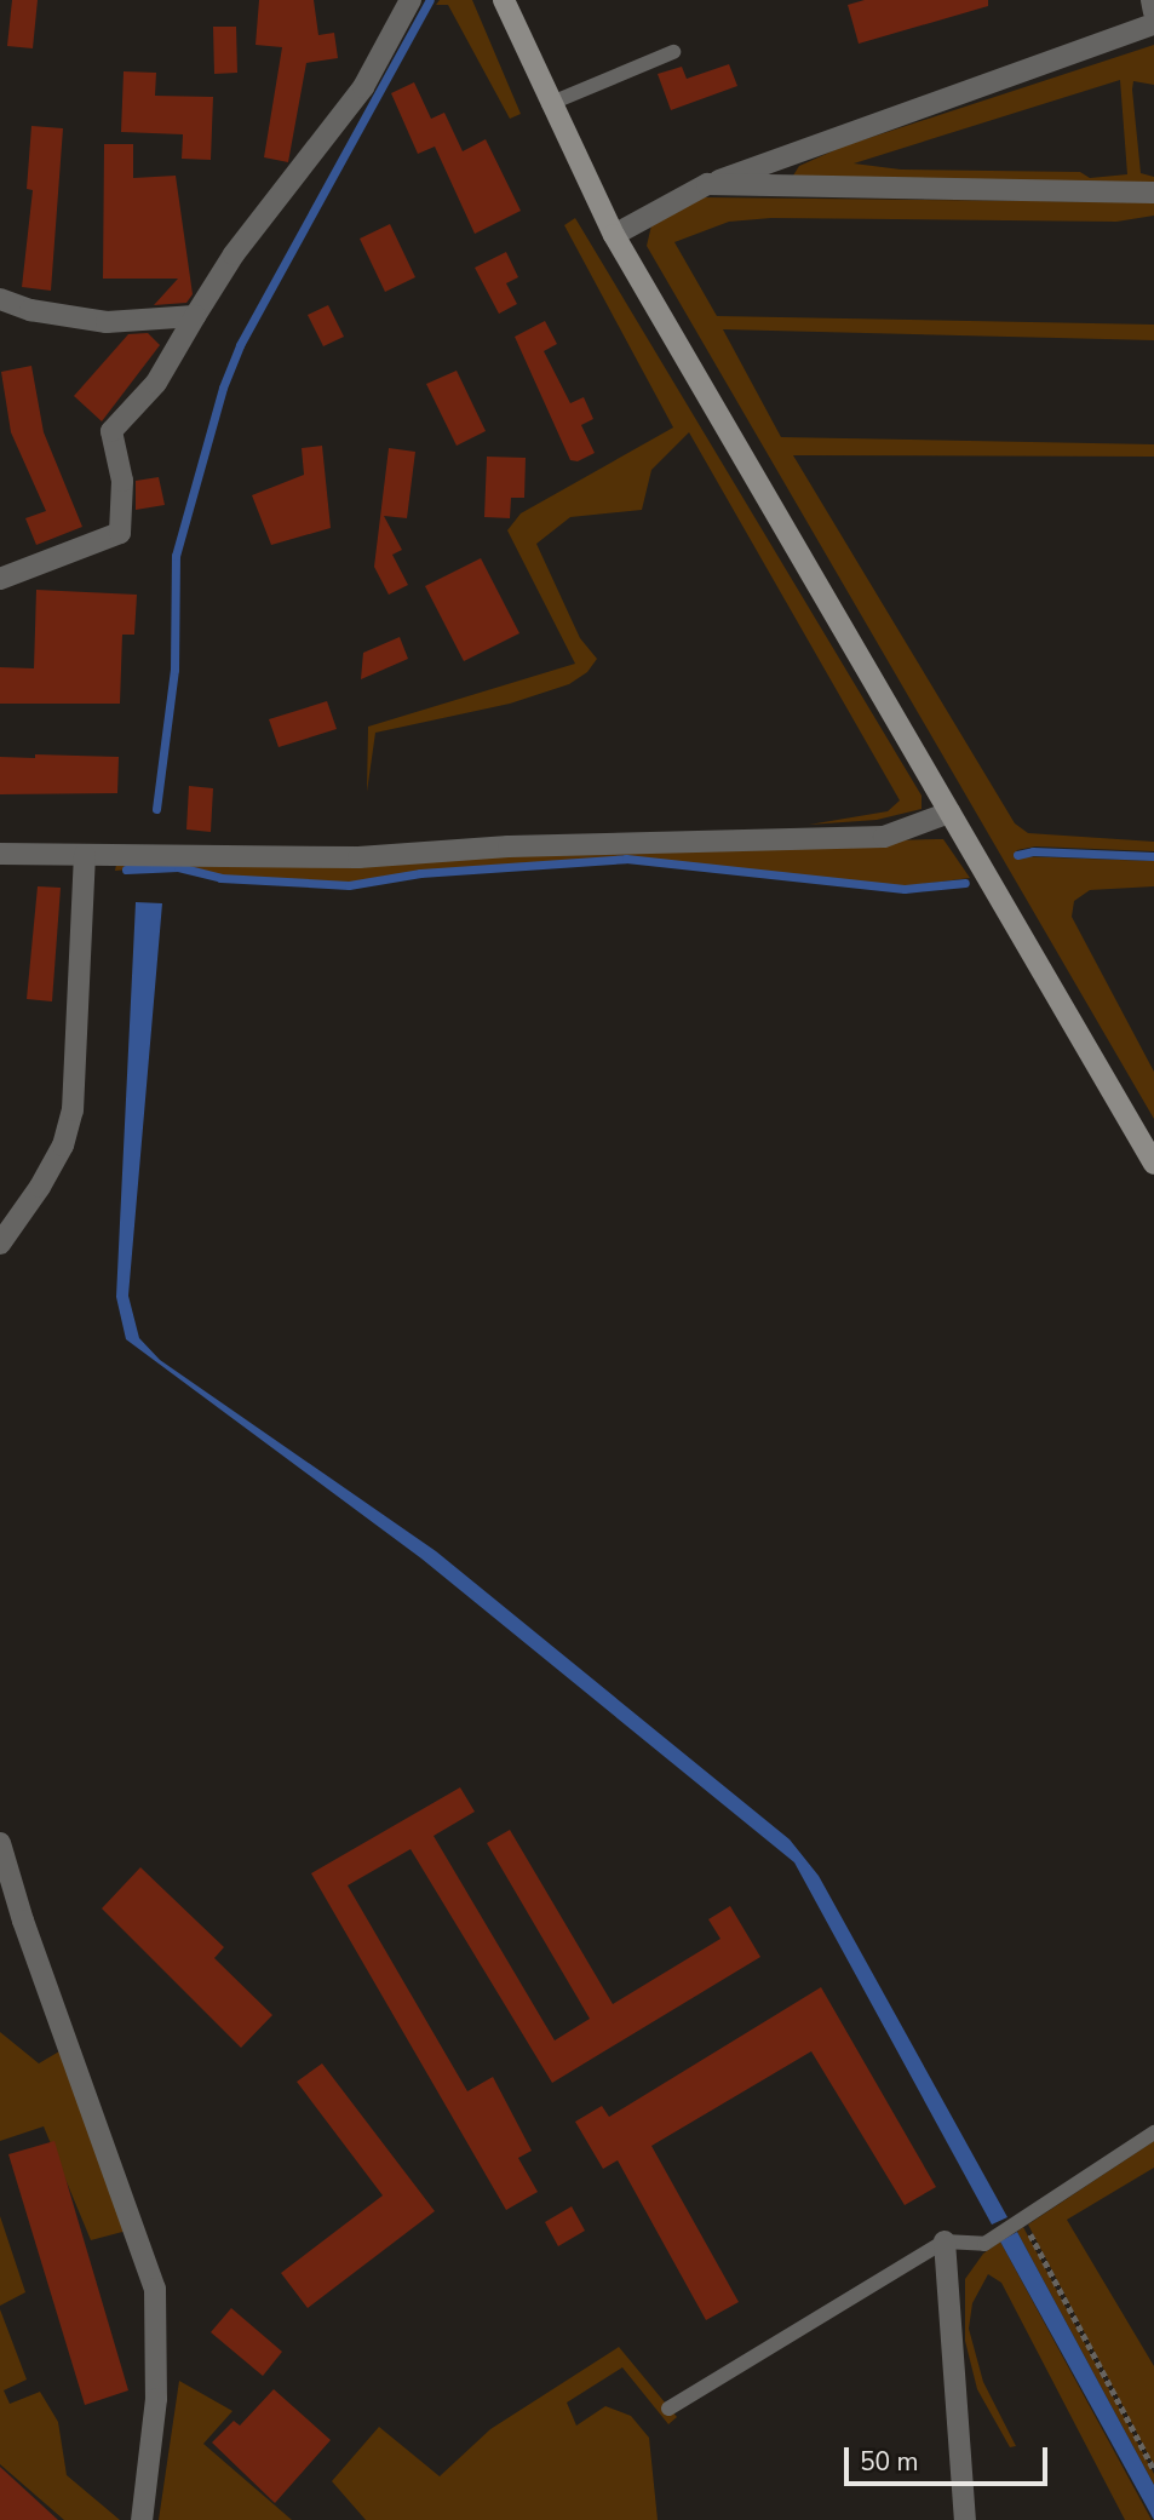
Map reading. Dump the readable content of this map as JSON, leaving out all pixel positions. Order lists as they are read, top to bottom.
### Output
{
  "scale_bar": "50 m"
}
